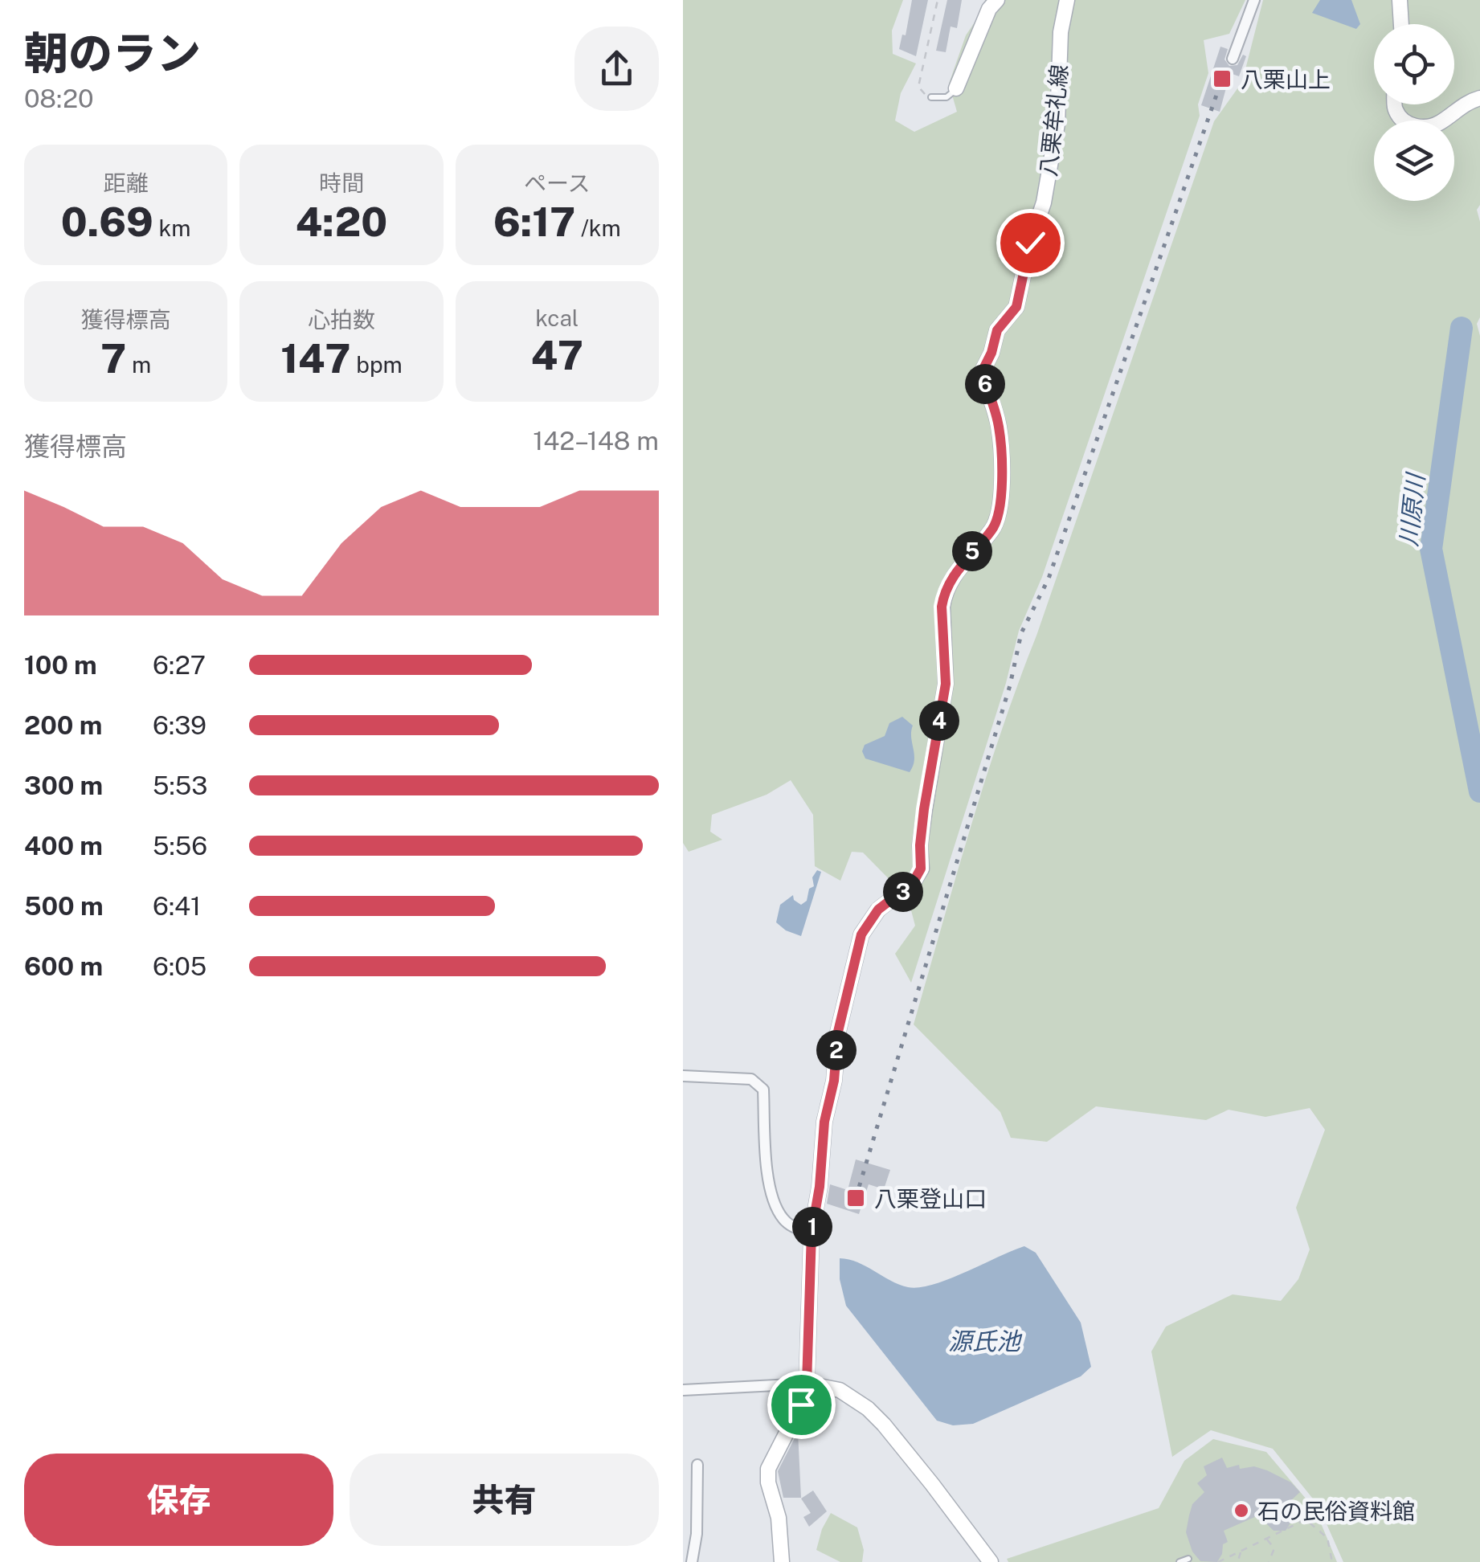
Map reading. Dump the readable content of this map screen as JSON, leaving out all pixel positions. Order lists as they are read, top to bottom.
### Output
{
  "streets": {
    "main road": ["八栗牟礼線"]
  },
  "water": ["川原川", "源氏池"],
  "places": {
    "transit": ["八栗山上", "八栗登山口"],
    "other": ["石の民俗資料館"]
  },
  "page": {
    "heading": ["朝のラン", "08:20"],
    "stats": [
      ["距離", "0.69 km"],
      ["時間", "4:20"],
      ["ペース", "6:17 /km"],
      ["獲得標高", "7 m"],
      ["心拍数", "147 bpm"],
      ["kcal", "47"]
    ],
    "pins": [
      "6",
      "5",
      "4",
      "3",
      "2",
      "1"
    ],
    "chart": ["獲得標高", "142–148 m"],
    "list": [
      {
        "name": "100 m",
        "note": "6:27"
      },
      {
        "name": "200 m",
        "note": "6:39"
      },
      {
        "name": "300 m",
        "note": "5:53"
      },
      {
        "name": "400 m",
        "note": "5:56"
      },
      {
        "name": "500 m",
        "note": "6:41"
      },
      {
        "name": "600 m",
        "note": "6:05"
      }
    ],
    "buttons": ["保存", "共有"]
  }
}
